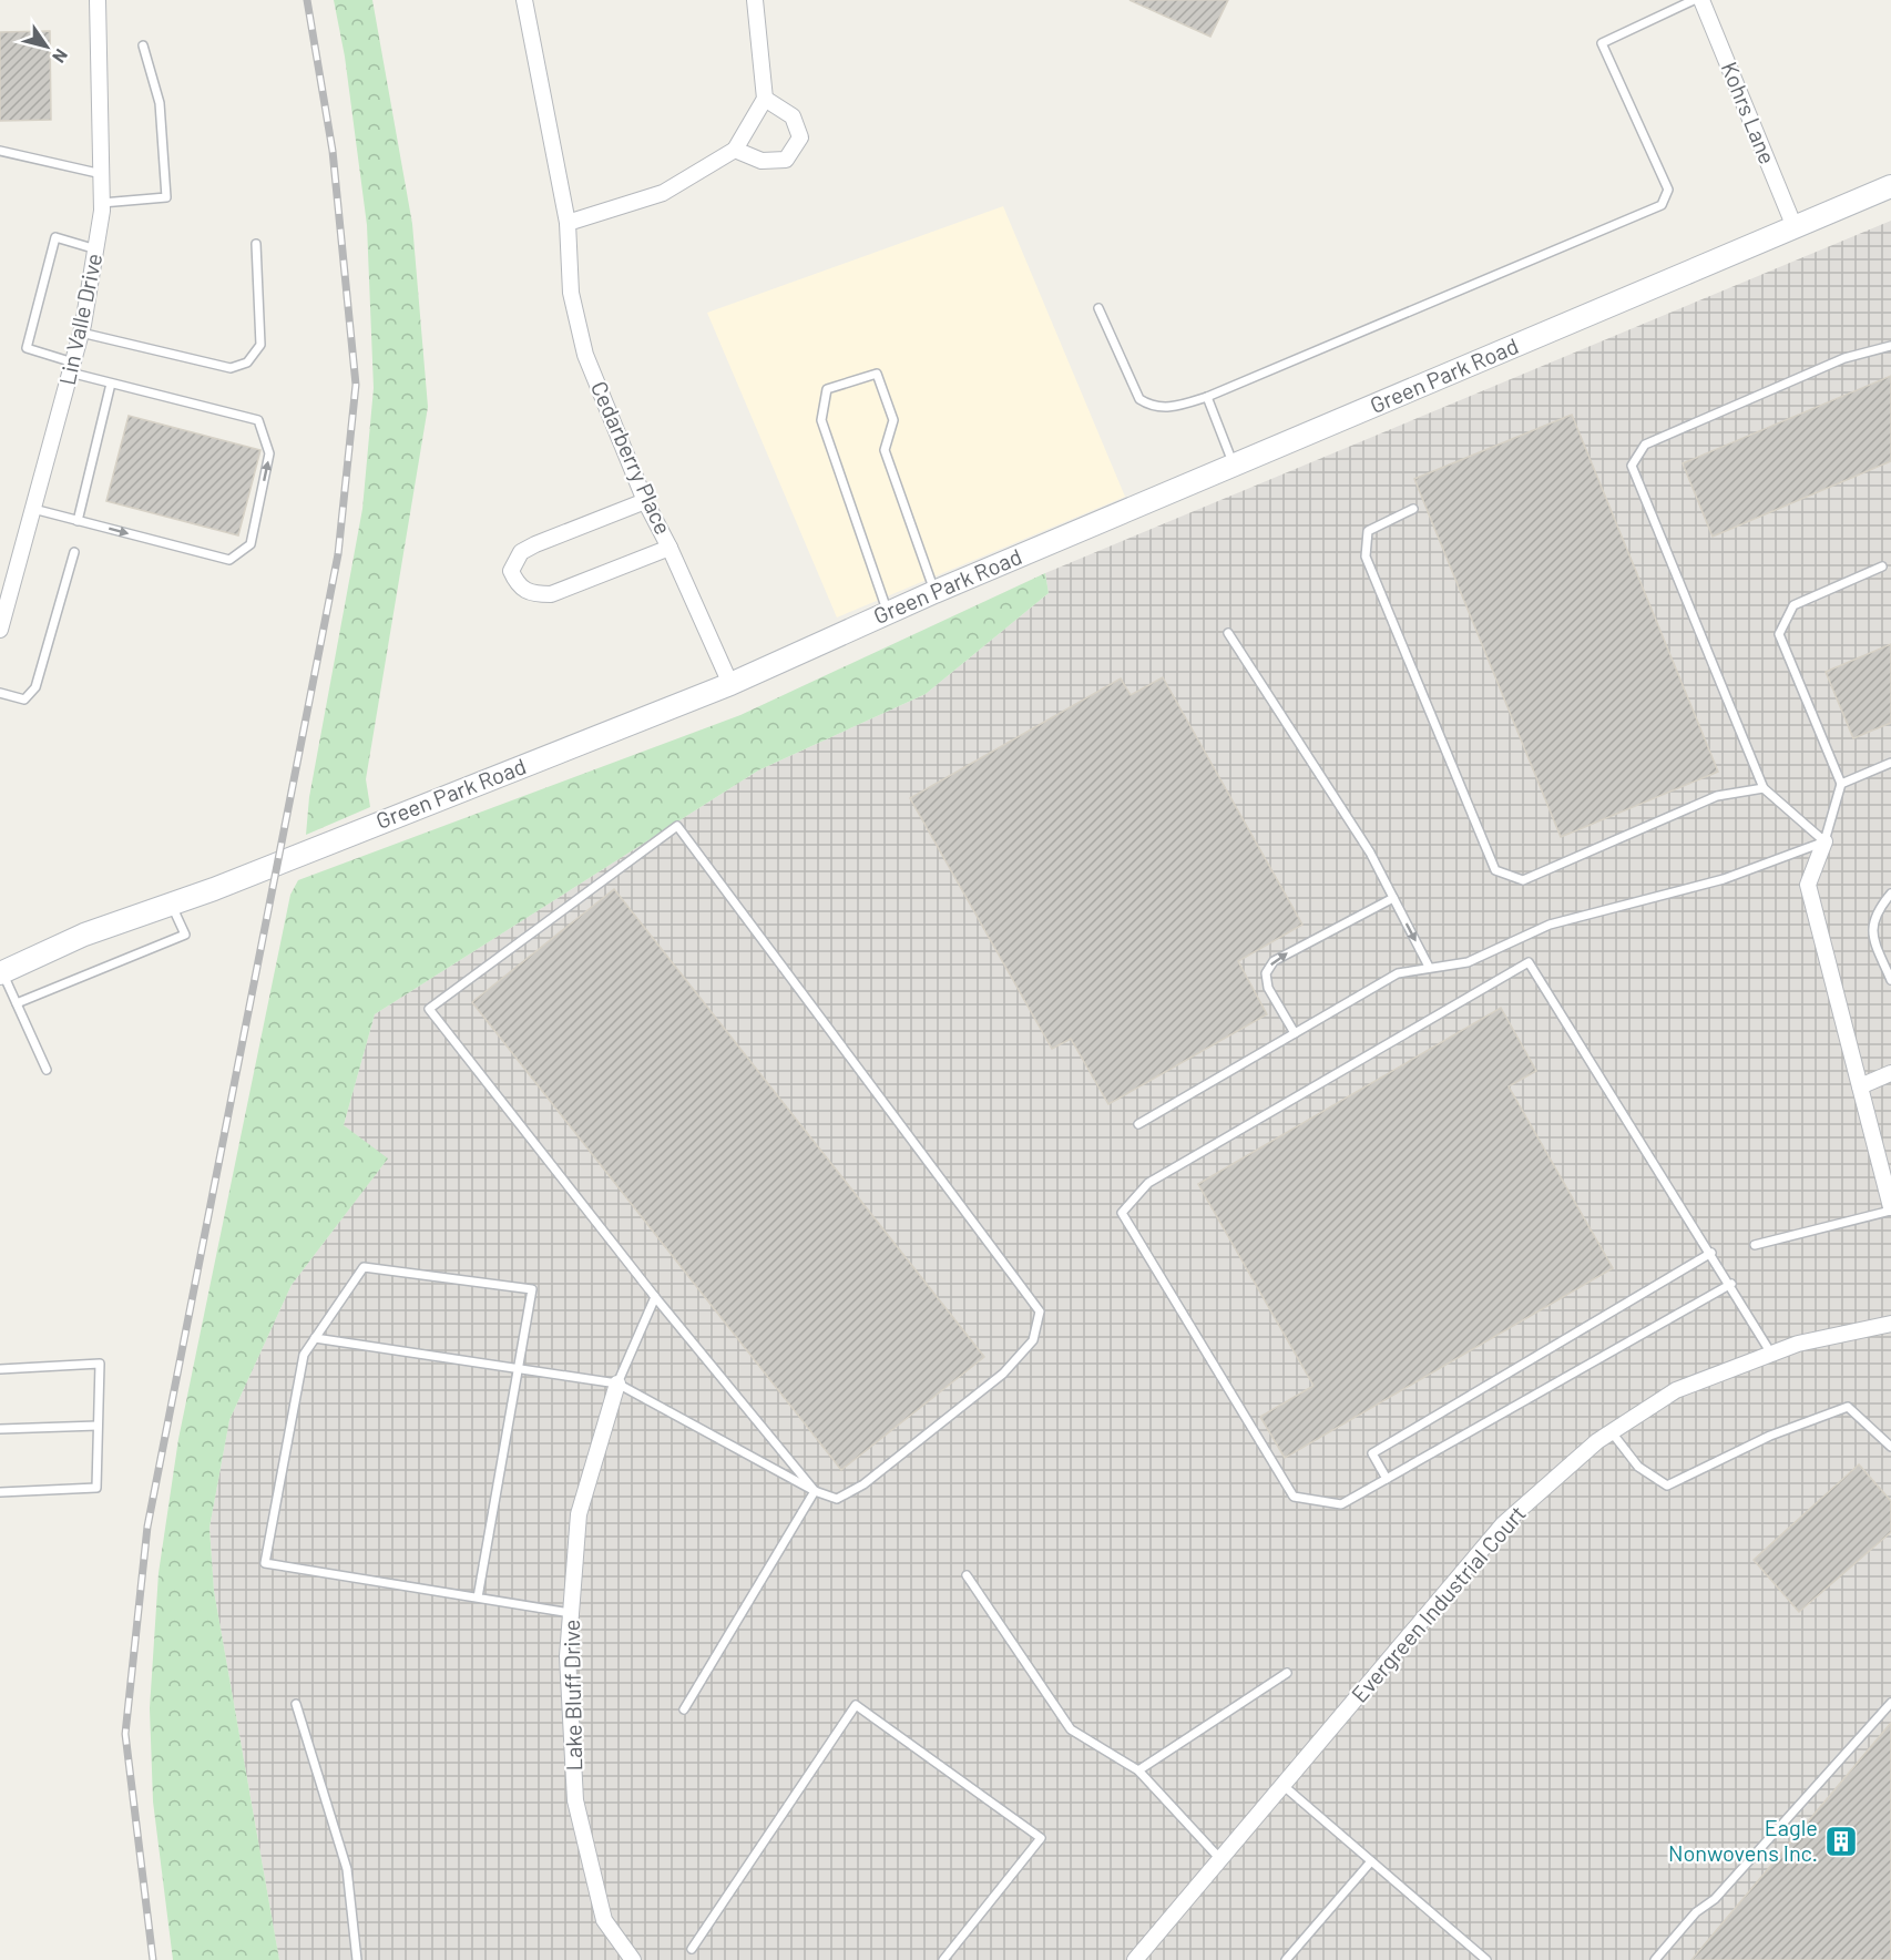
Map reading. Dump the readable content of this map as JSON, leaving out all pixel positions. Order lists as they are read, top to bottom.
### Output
{
  "streets": {
    "street": [
      "Kohrs Lane",
      "Lin Valle Drive",
      "Green Park Road",
      "Cedarberry Place",
      "Evergreen Industrial Court",
      "Lake Bluff Drive"
    ]
  },
  "crossings": [
    ["Kohrs Lane", "Green Park Road"],
    ["Green Park Road", "Cedarberry Place"]
  ],
  "places": {
    "building": ["Eagle Nonwovens Inc."]
  },
  "north": "bottom right"
}
